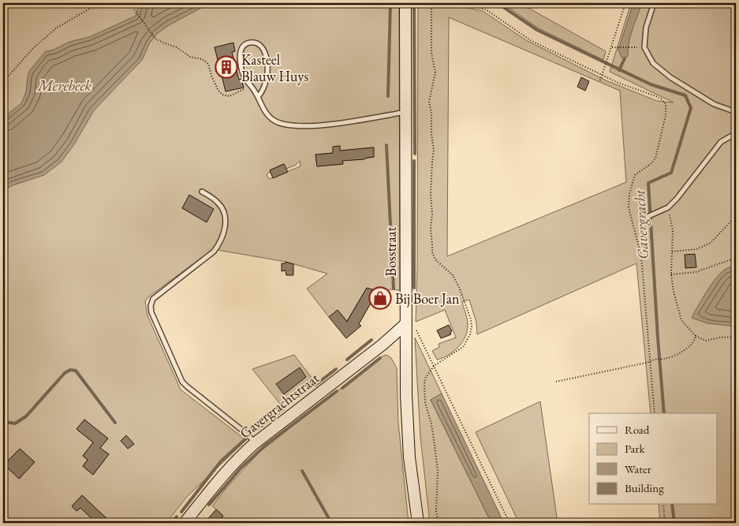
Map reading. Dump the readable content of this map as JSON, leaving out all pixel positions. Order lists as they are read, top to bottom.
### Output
{
  "streets": {
    "street": ["Bosstraat", "Gavergrachtstraat"]
  },
  "crossings": [
    ["Bosstraat", "Gavergrachtstraat"]
  ],
  "water": ["Merebeek", "Gavergracht"],
  "places": {
    "building": ["Kasteel Blauw Huys"],
    "shop": ["Bij Boer Jan"]
  },
  "legend": [
    "Road",
    "Park",
    "Water",
    "Building"
  ]
}
